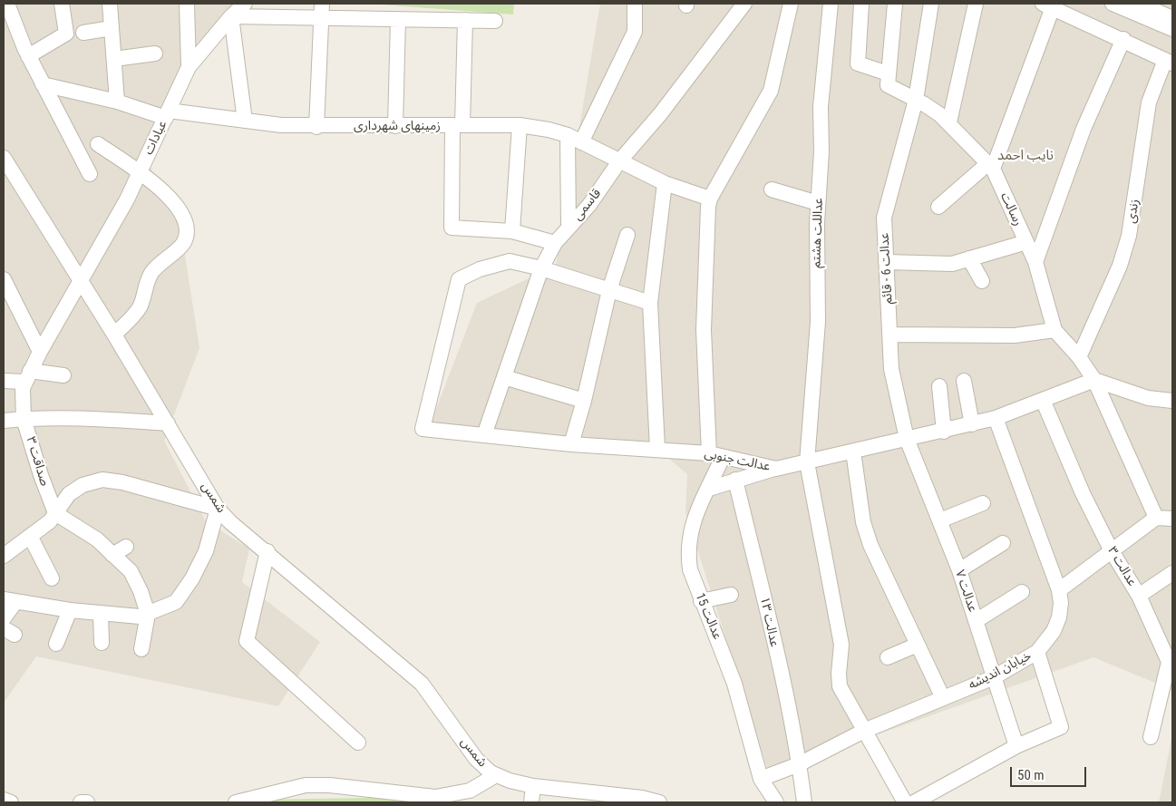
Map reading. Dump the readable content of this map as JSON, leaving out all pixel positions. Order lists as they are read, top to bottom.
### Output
{
  "streets": {
    "street": [
      "زمینهای شهرداری",
      "عبادات",
      "قاسمی",
      "رسالت",
      "زندی",
      "عداللت هشتم",
      "عدالت 6 - قائم",
      "عدالت جنوبی",
      "صداقت ۳",
      "شمس",
      "عدالت ۳",
      "عدالت ۷",
      "عدالت 15",
      "عدالت ۱۳",
      "خیابان اندیشه"
    ]
  },
  "crossings": [
    ["زمینهای شهرداری", "عبادات"],
    ["زمینهای شهرداری", "قاسمی"],
    ["عبادات", "صداقت ۳"],
    ["عبادات", "شمس"],
    ["قاسمی", "عدالت جنوبی"],
    ["رسالت", "زندی"],
    ["رسالت", "عدالت 6 - قائم"],
    ["رسالت", "عدالت جنوبی"],
    ["عداللت هشتم", "عدالت جنوبی"],
    ["عداللت هشتم", "خیابان اندیشه"],
    ["عدالت 6 - قائم", "عدالت جنوبی"],
    ["عدالت 6 - قائم", "عدالت ۷"],
    ["عدالت جنوبی", "عدالت ۳"],
    ["عدالت جنوبی", "عدالت ۷"],
    ["عدالت جنوبی", "عدالت 15"],
    ["عدالت جنوبی", "خیابان اندیشه"],
    ["صداقت ۳", "شمس"],
    ["عدالت ۷", "خیابان اندیشه"],
    ["عدالت 15", "خیابان اندیشه"],
    ["عدالت ۱۳", "خیابان اندیشه"]
  ],
  "districts": ["نایب احمد"],
  "scale_bar": "50 m"
}
